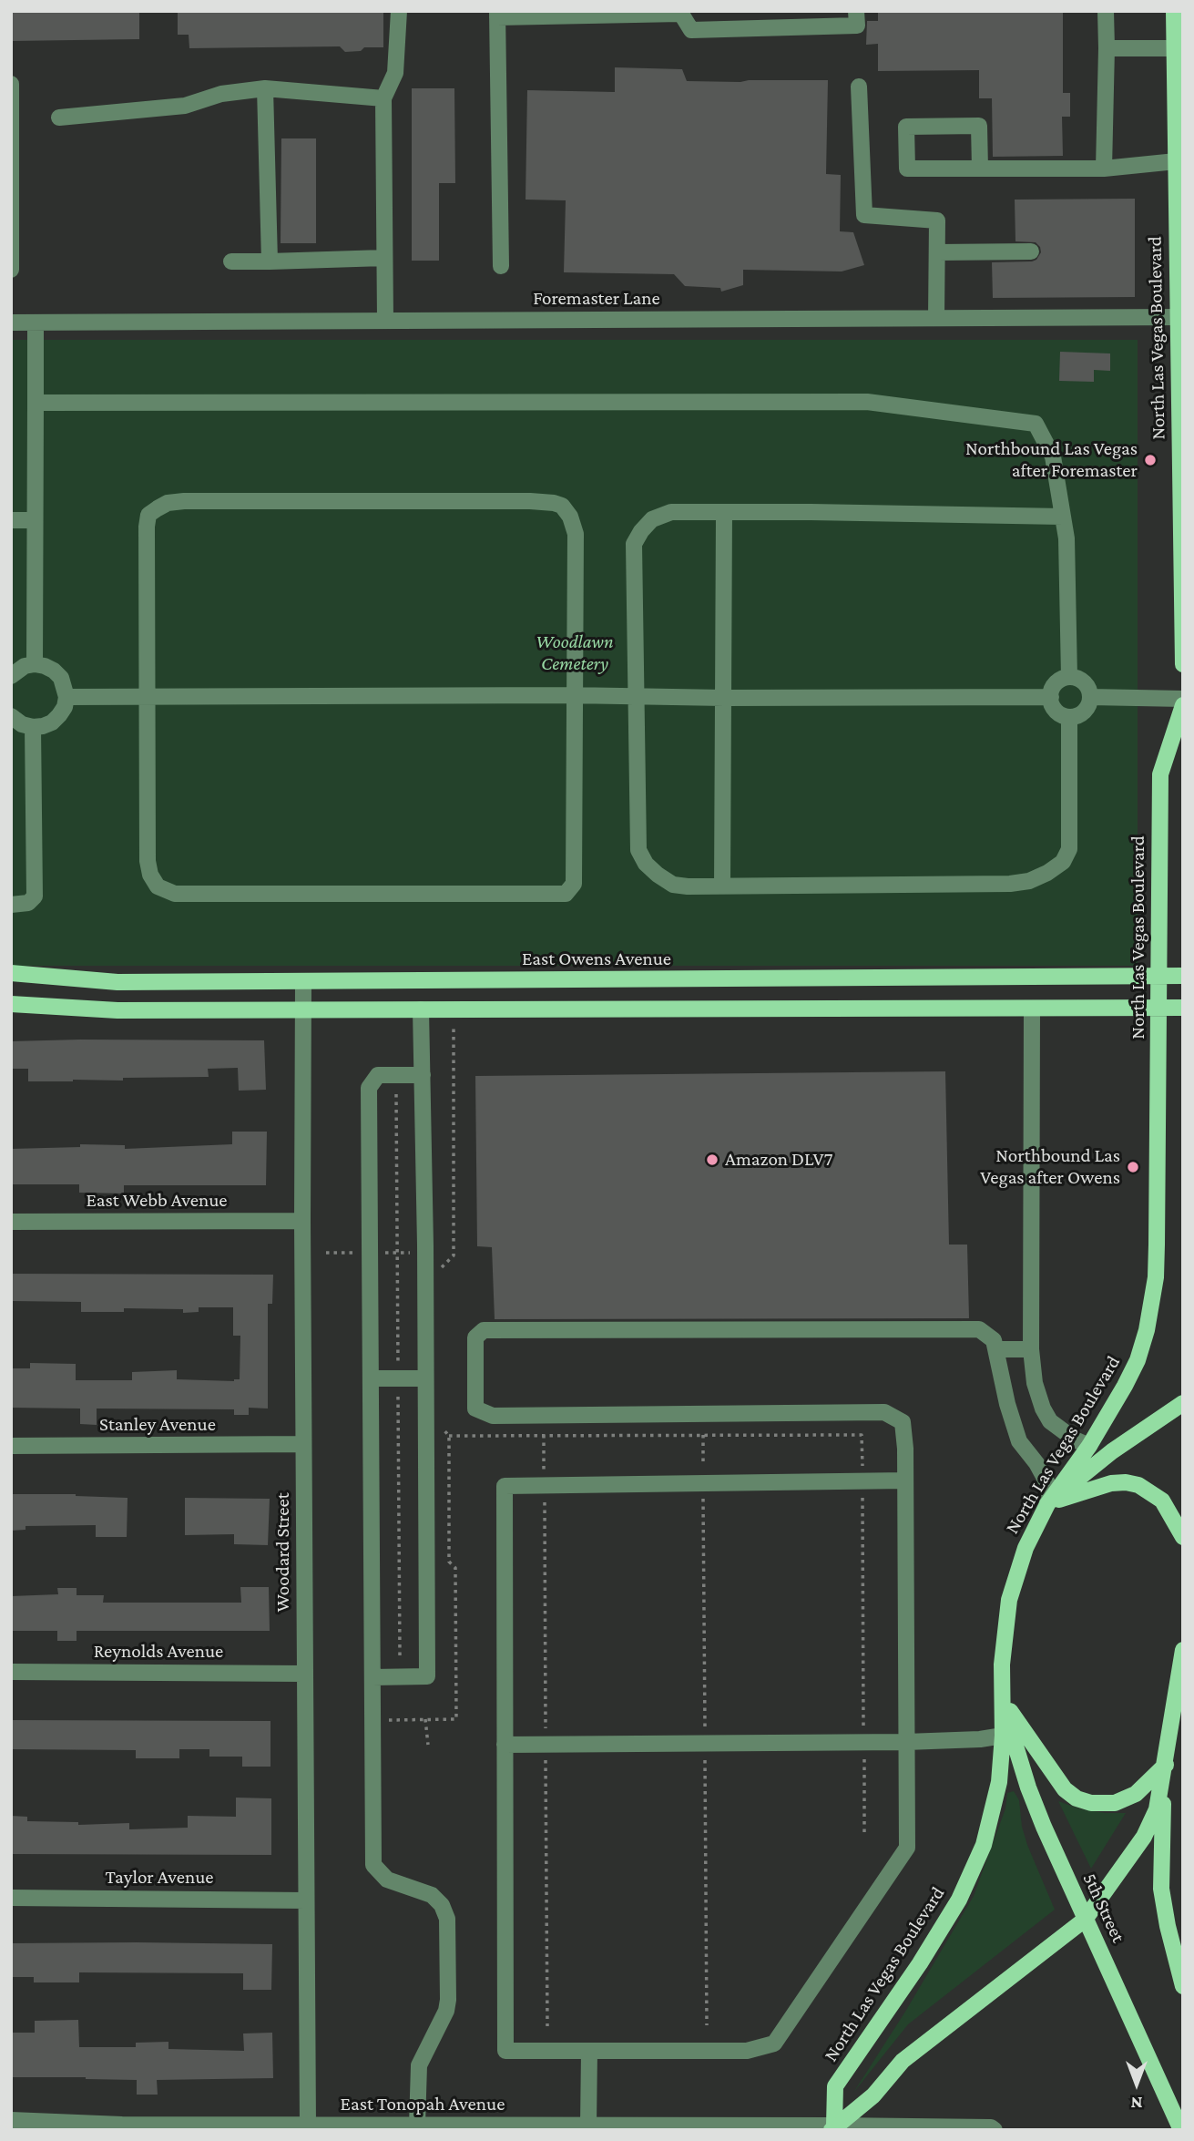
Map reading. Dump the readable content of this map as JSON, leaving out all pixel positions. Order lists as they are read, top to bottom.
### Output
{
  "streets": {
    "main road": ["North Las Vegas Boulevard", "East Owens Avenue", "5th Street"],
    "street": [
      "Foremaster Lane",
      "East Webb Avenue",
      "Stanley Avenue",
      "Woodard Street",
      "Reynolds Avenue",
      "Taylor Avenue",
      "East Tonopah Avenue"
    ]
  },
  "crossings": [
    ["Foremaster Lane", "North Las Vegas Boulevard"],
    ["North Las Vegas Boulevard", "East Owens Avenue"],
    ["North Las Vegas Boulevard", "5th Street"],
    ["North Las Vegas Boulevard", "East Tonopah Avenue"],
    ["East Owens Avenue", "Woodard Street"],
    ["East Webb Avenue", "Woodard Street"],
    ["Stanley Avenue", "Woodard Street"],
    ["Woodard Street", "Reynolds Avenue"],
    ["Woodard Street", "Taylor Avenue"],
    ["Woodard Street", "East Tonopah Avenue"]
  ],
  "parks": ["Woodlawn Cemetery"],
  "places": ["Northbound Las Vegas after Foremaster", "Amazon DLV7", "Northbound Las Vegas after Owens"],
  "north": "bottom"
}
